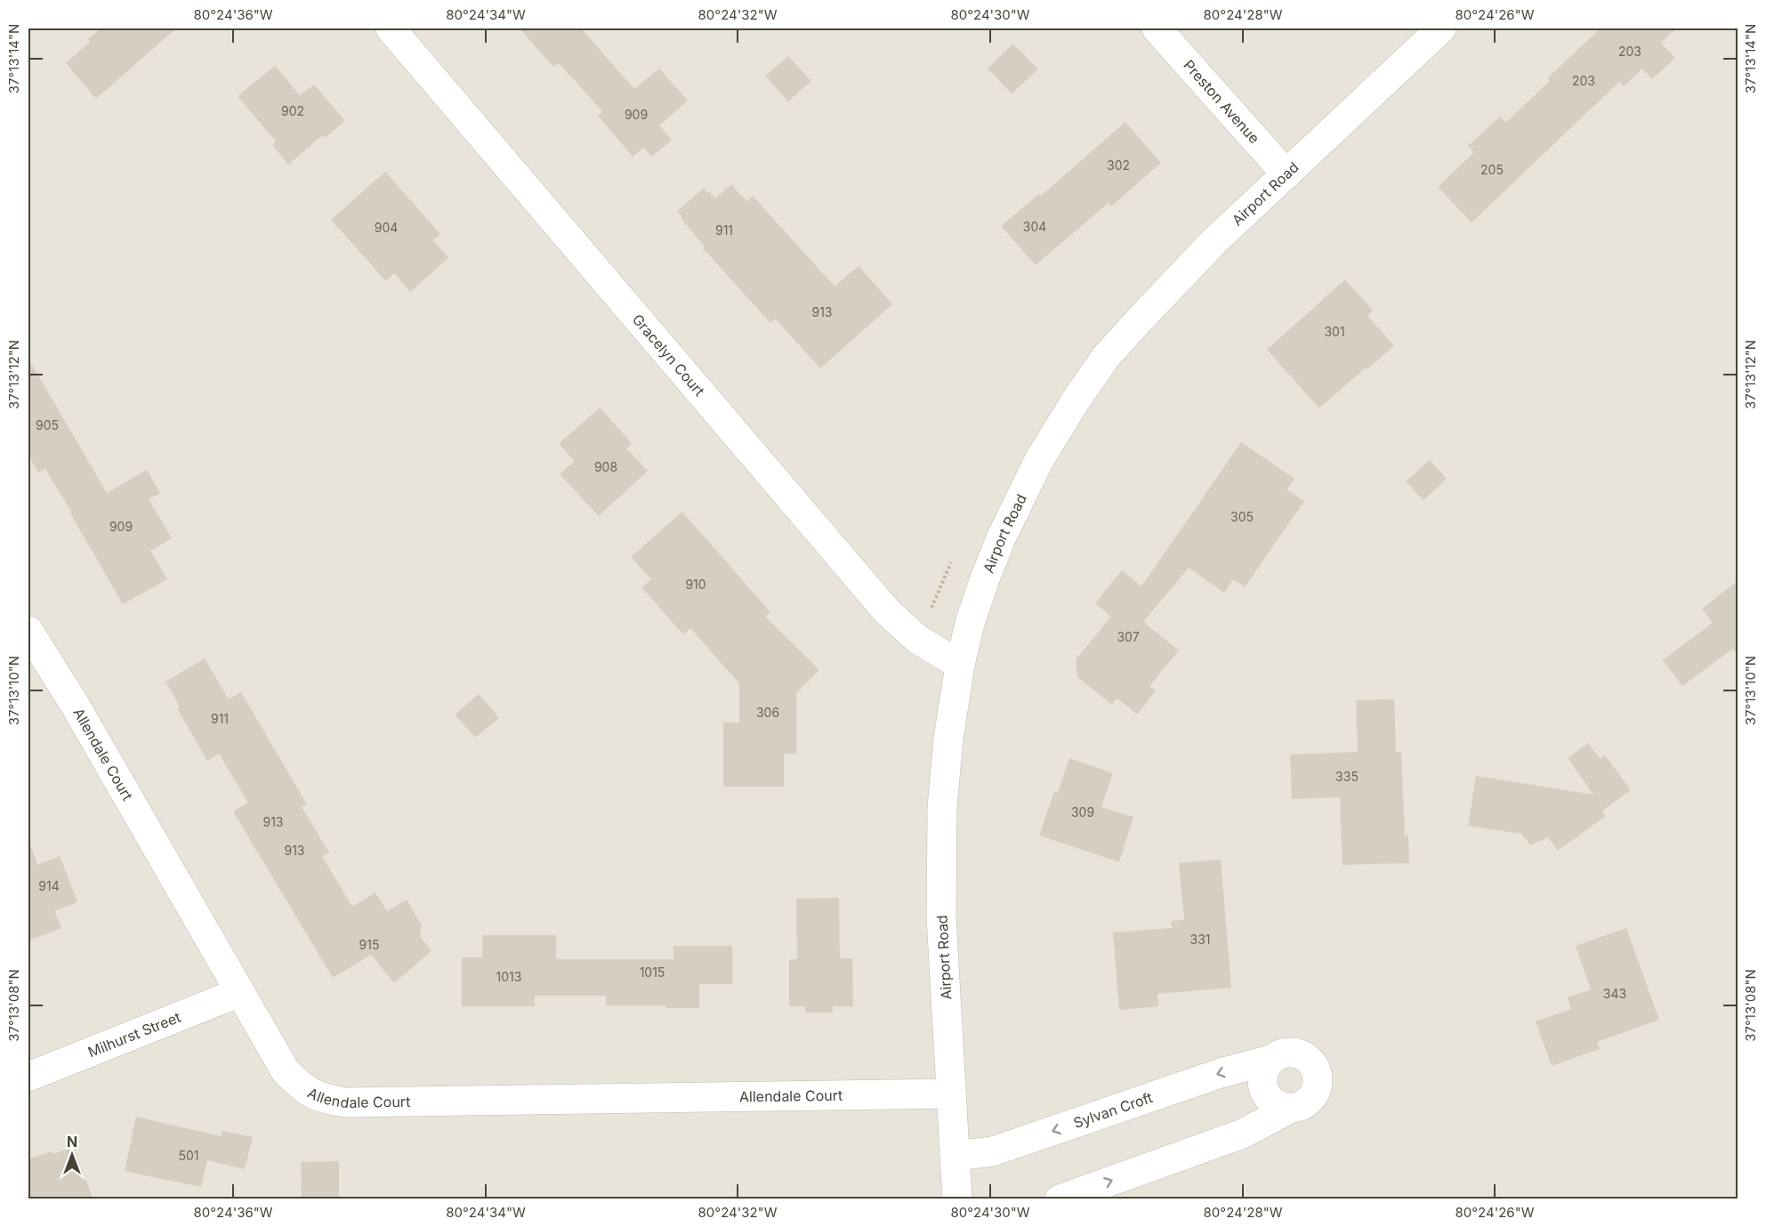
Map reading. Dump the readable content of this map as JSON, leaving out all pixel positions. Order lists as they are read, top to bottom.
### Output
{
  "streets": {
    "street": [
      "Preston Avenue",
      "Airport Road",
      "Gracelyn Court",
      "Allendale Court",
      "Milhurst Street",
      "Sylvan Croft"
    ]
  },
  "crossings": [
    ["Preston Avenue", "Airport Road"],
    ["Airport Road", "Gracelyn Court"],
    ["Airport Road", "Allendale Court"],
    ["Airport Road", "Sylvan Croft"],
    ["Allendale Court", "Milhurst Street"]
  ],
  "house_numbers": [
    "203",
    "203",
    "902",
    "909",
    "302",
    "205",
    "304",
    "904",
    "911",
    "913",
    "301",
    "905",
    "908",
    "305",
    "909",
    "910",
    "307",
    "306",
    "911",
    "335",
    "309",
    "913",
    "913",
    "914",
    "331",
    "915",
    "1015",
    "1013",
    "343",
    "501"
  ],
  "north": "top",
  "coordinates": [
    "80°24'36\"W",
    "80°24'34\"W",
    "80°24'32\"W",
    "80°24'30\"W",
    "80°24'28\"W",
    "80°24'26\"W",
    "37°13'14\"N",
    "37°13'12\"N",
    "37°13'10\"N",
    "37°13'08\"N"
  ]
}
